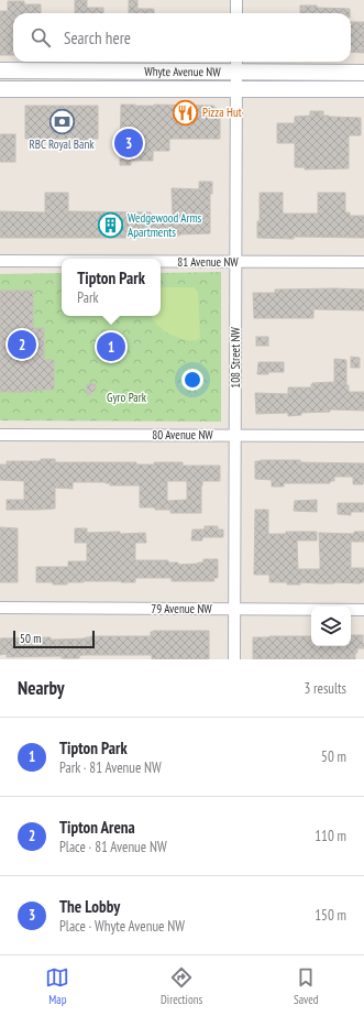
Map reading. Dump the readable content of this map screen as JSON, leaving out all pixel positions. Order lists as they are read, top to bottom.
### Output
{
  "streets": {
    "main road": ["Whyte Avenue NW"],
    "street": [
      "81 Avenue NW",
      "108 Street NW",
      "80 Avenue NW",
      "79 Avenue NW"
    ]
  },
  "crossings": [
    ["Whyte Avenue NW", "108 Street NW"],
    ["81 Avenue NW", "108 Street NW"],
    ["108 Street NW", "80 Avenue NW"],
    ["108 Street NW", "79 Avenue NW"]
  ],
  "parks": ["Gyro Park"],
  "places": {
    "restaurant": ["Pizza Hut"],
    "bank": ["RBC Royal Bank"],
    "building": ["Wedgewood Arms Apartments"]
  },
  "scale_bar": "50 m",
  "page": {
    "search": "Search here",
    "pins": ["3", "2", "1"],
    "popup": ["Tipton Park", "Park"],
    "scale": "50 m",
    "heading": ["Nearby", "3 results"],
    "list": [
      {
        "mark": "1",
        "name": "Tipton Park",
        "note": "Park · 81 Avenue NW",
        "value": "50 m"
      },
      {
        "mark": "2",
        "name": "Tipton Arena",
        "note": "Place · 81 Avenue NW",
        "value": "110 m"
      },
      {
        "mark": "3",
        "name": "The Lobby",
        "note": "Place · Whyte Avenue NW",
        "value": "150 m"
      }
    ],
    "nav": ["Map", "Directions", "Saved"]
  }
}
